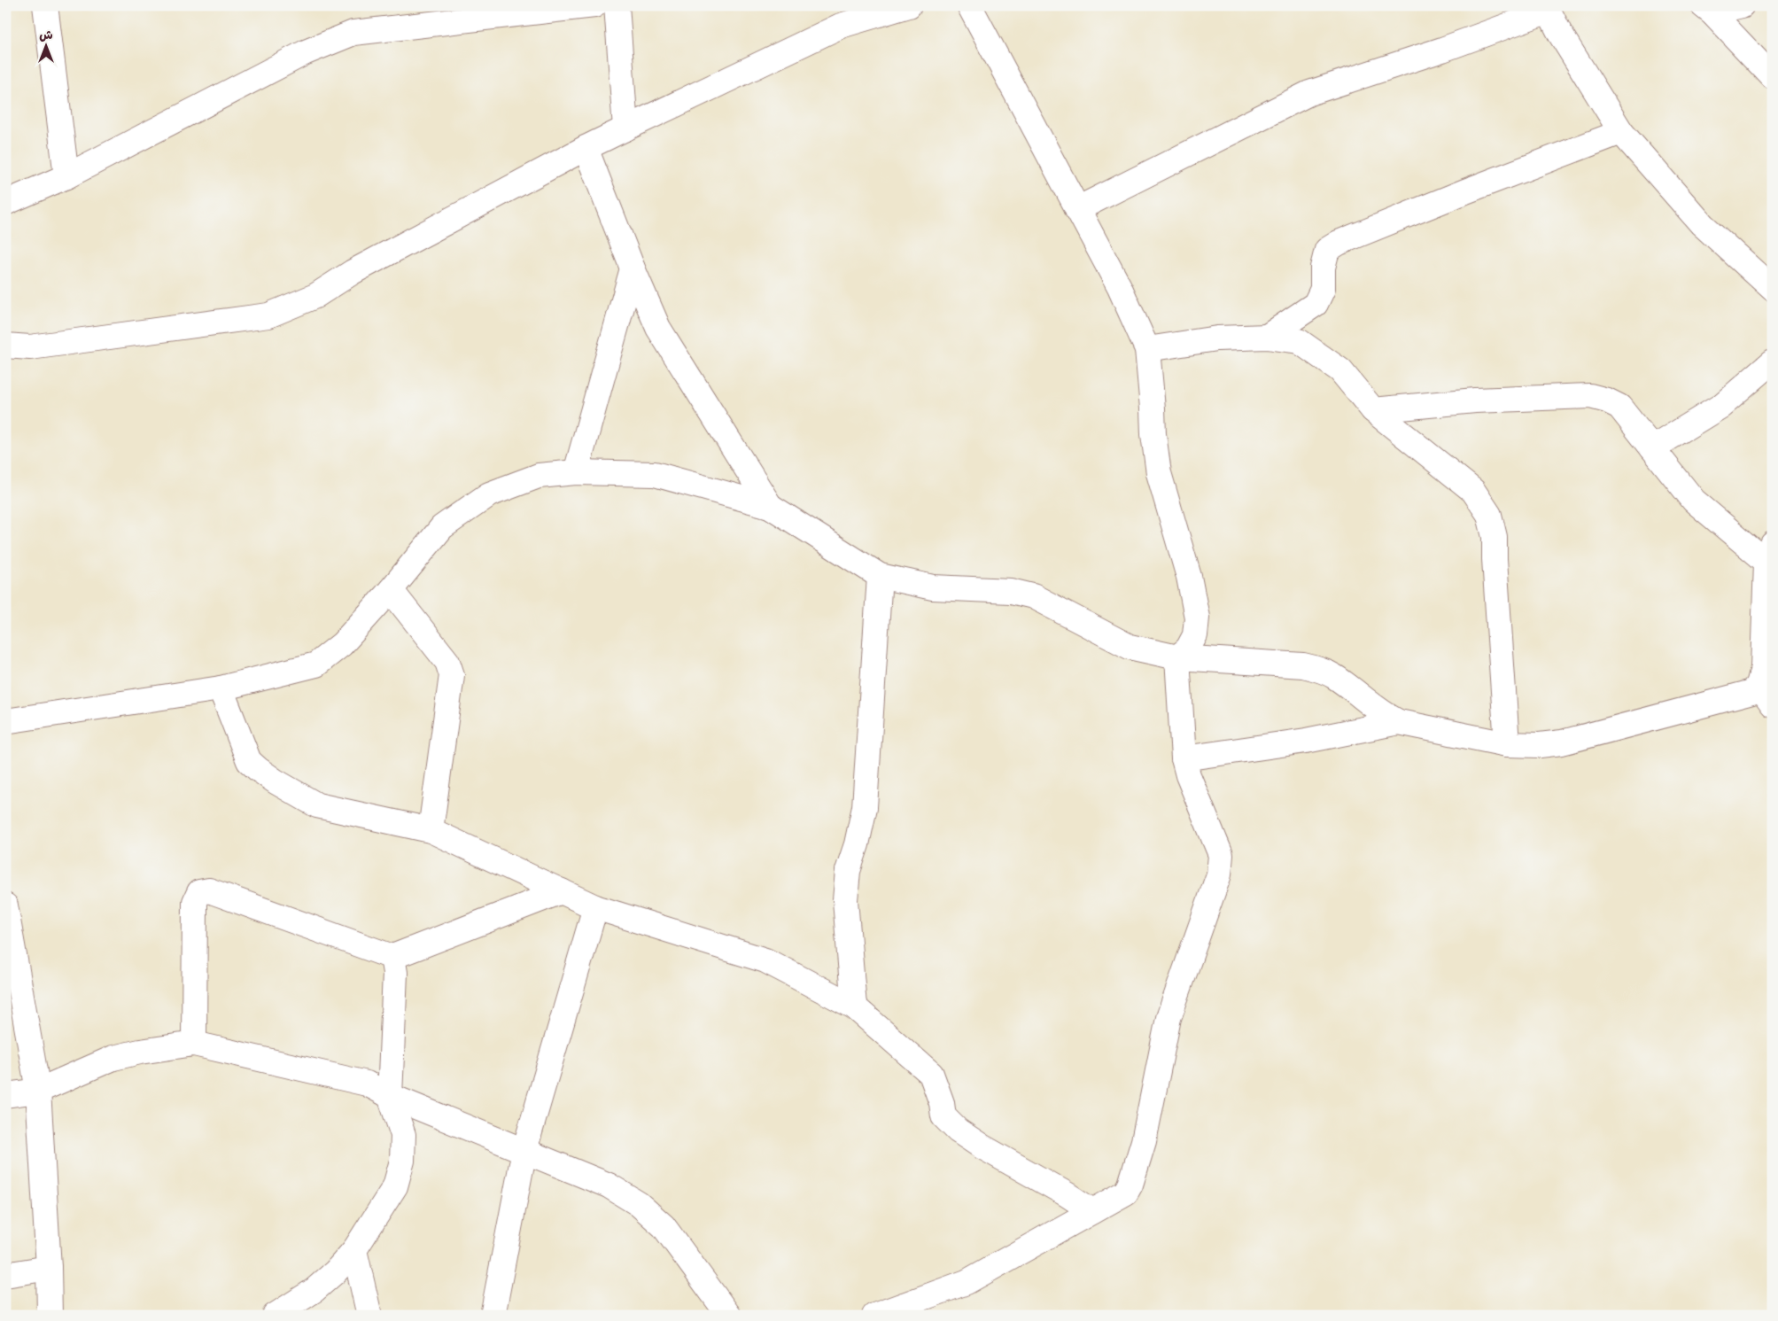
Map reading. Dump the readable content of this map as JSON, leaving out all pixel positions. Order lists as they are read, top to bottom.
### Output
{
  "north": "top"
}
